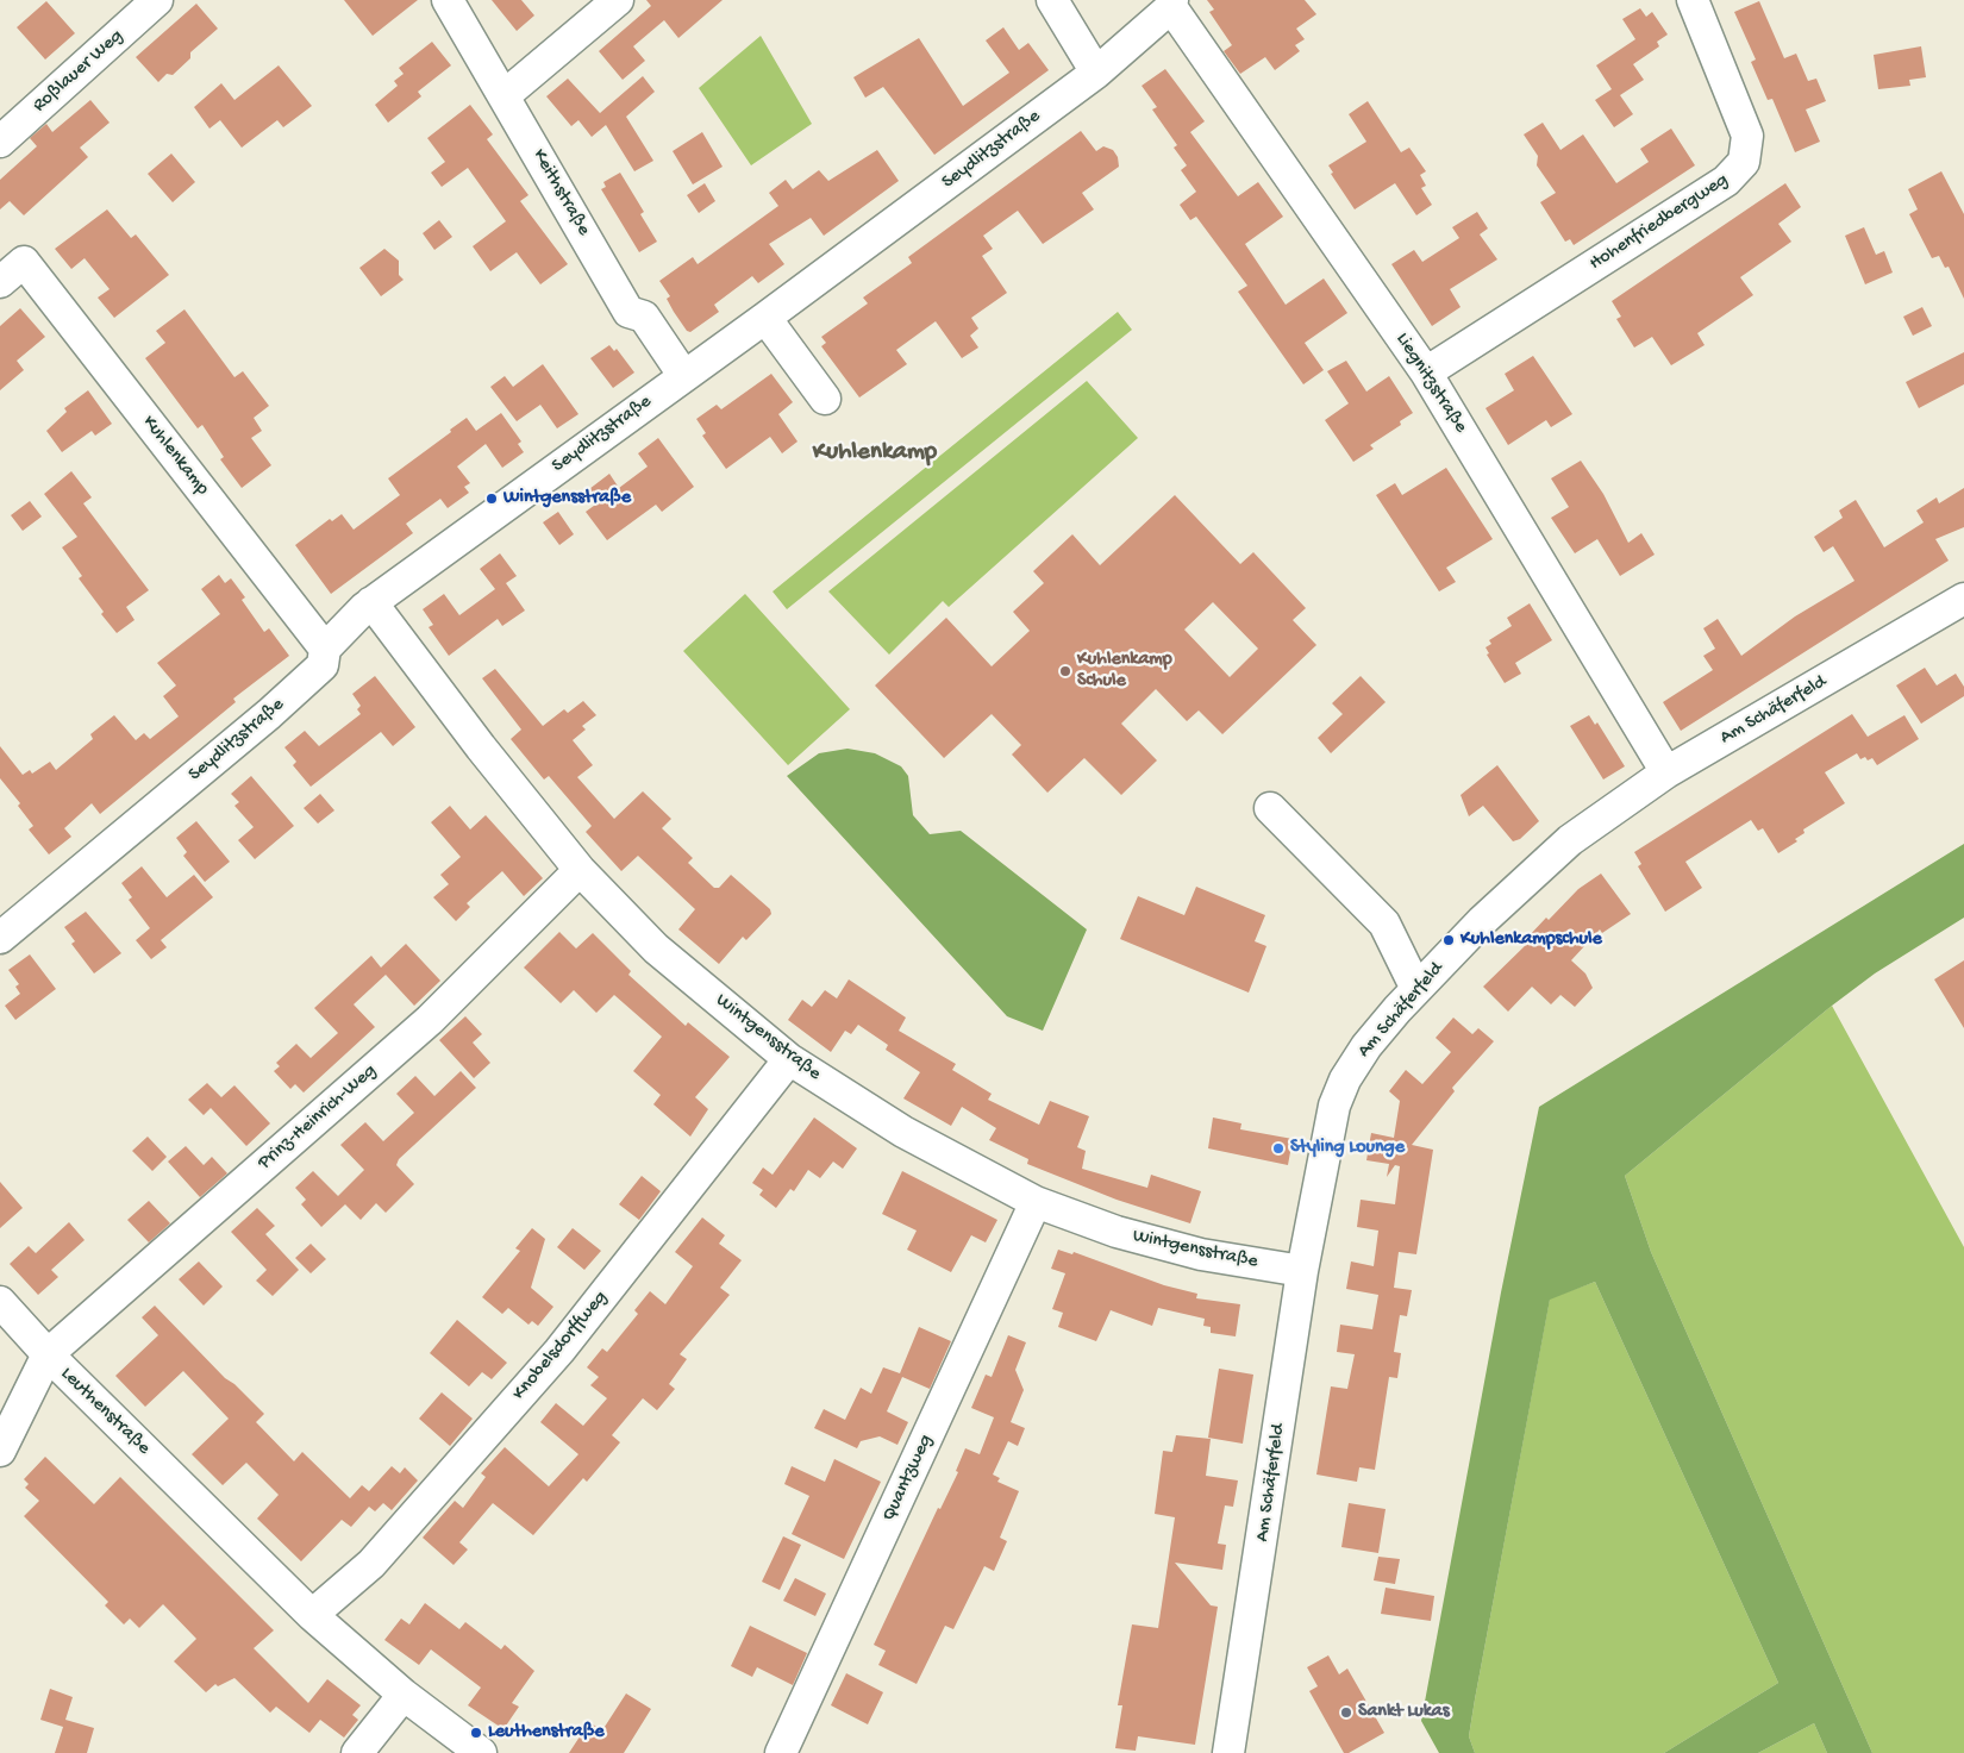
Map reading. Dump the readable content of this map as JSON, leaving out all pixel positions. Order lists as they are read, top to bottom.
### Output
{
  "streets": {
    "street": [
      "Roßlauer Weg",
      "Seydlitzstraße",
      "Keithstraße",
      "Hohenfriedbergweg",
      "Liegnitzstraße",
      "Kuhlenkamp",
      "Am Schäferfeld",
      "Wintgensstraße",
      "Prinz-Heinrich-Weg",
      "Knobelsdorffweg",
      "Leuthenstraße",
      "Quantzweg"
    ]
  },
  "crossings": [
    ["Seydlitzstraße", "Keithstraße"],
    ["Seydlitzstraße", "Liegnitzstraße"],
    ["Seydlitzstraße", "Kuhlenkamp"],
    ["Seydlitzstraße", "Wintgensstraße"],
    ["Hohenfriedbergweg", "Liegnitzstraße"],
    ["Liegnitzstraße", "Am Schäferfeld"],
    ["Am Schäferfeld", "Wintgensstraße"],
    ["Wintgensstraße", "Prinz-Heinrich-Weg"],
    ["Wintgensstraße", "Knobelsdorffweg"],
    ["Wintgensstraße", "Quantzweg"],
    ["Prinz-Heinrich-Weg", "Leuthenstraße"],
    ["Knobelsdorffweg", "Leuthenstraße"]
  ],
  "districts": ["Kuhlenkamp"],
  "places": [
    "Wintgensstraße",
    "Kuhlenkamp Schule",
    "Kuhlenkampschule",
    "Styling Lounge",
    "Sankt Lukas",
    "Leuthenstraße"
  ]
}
